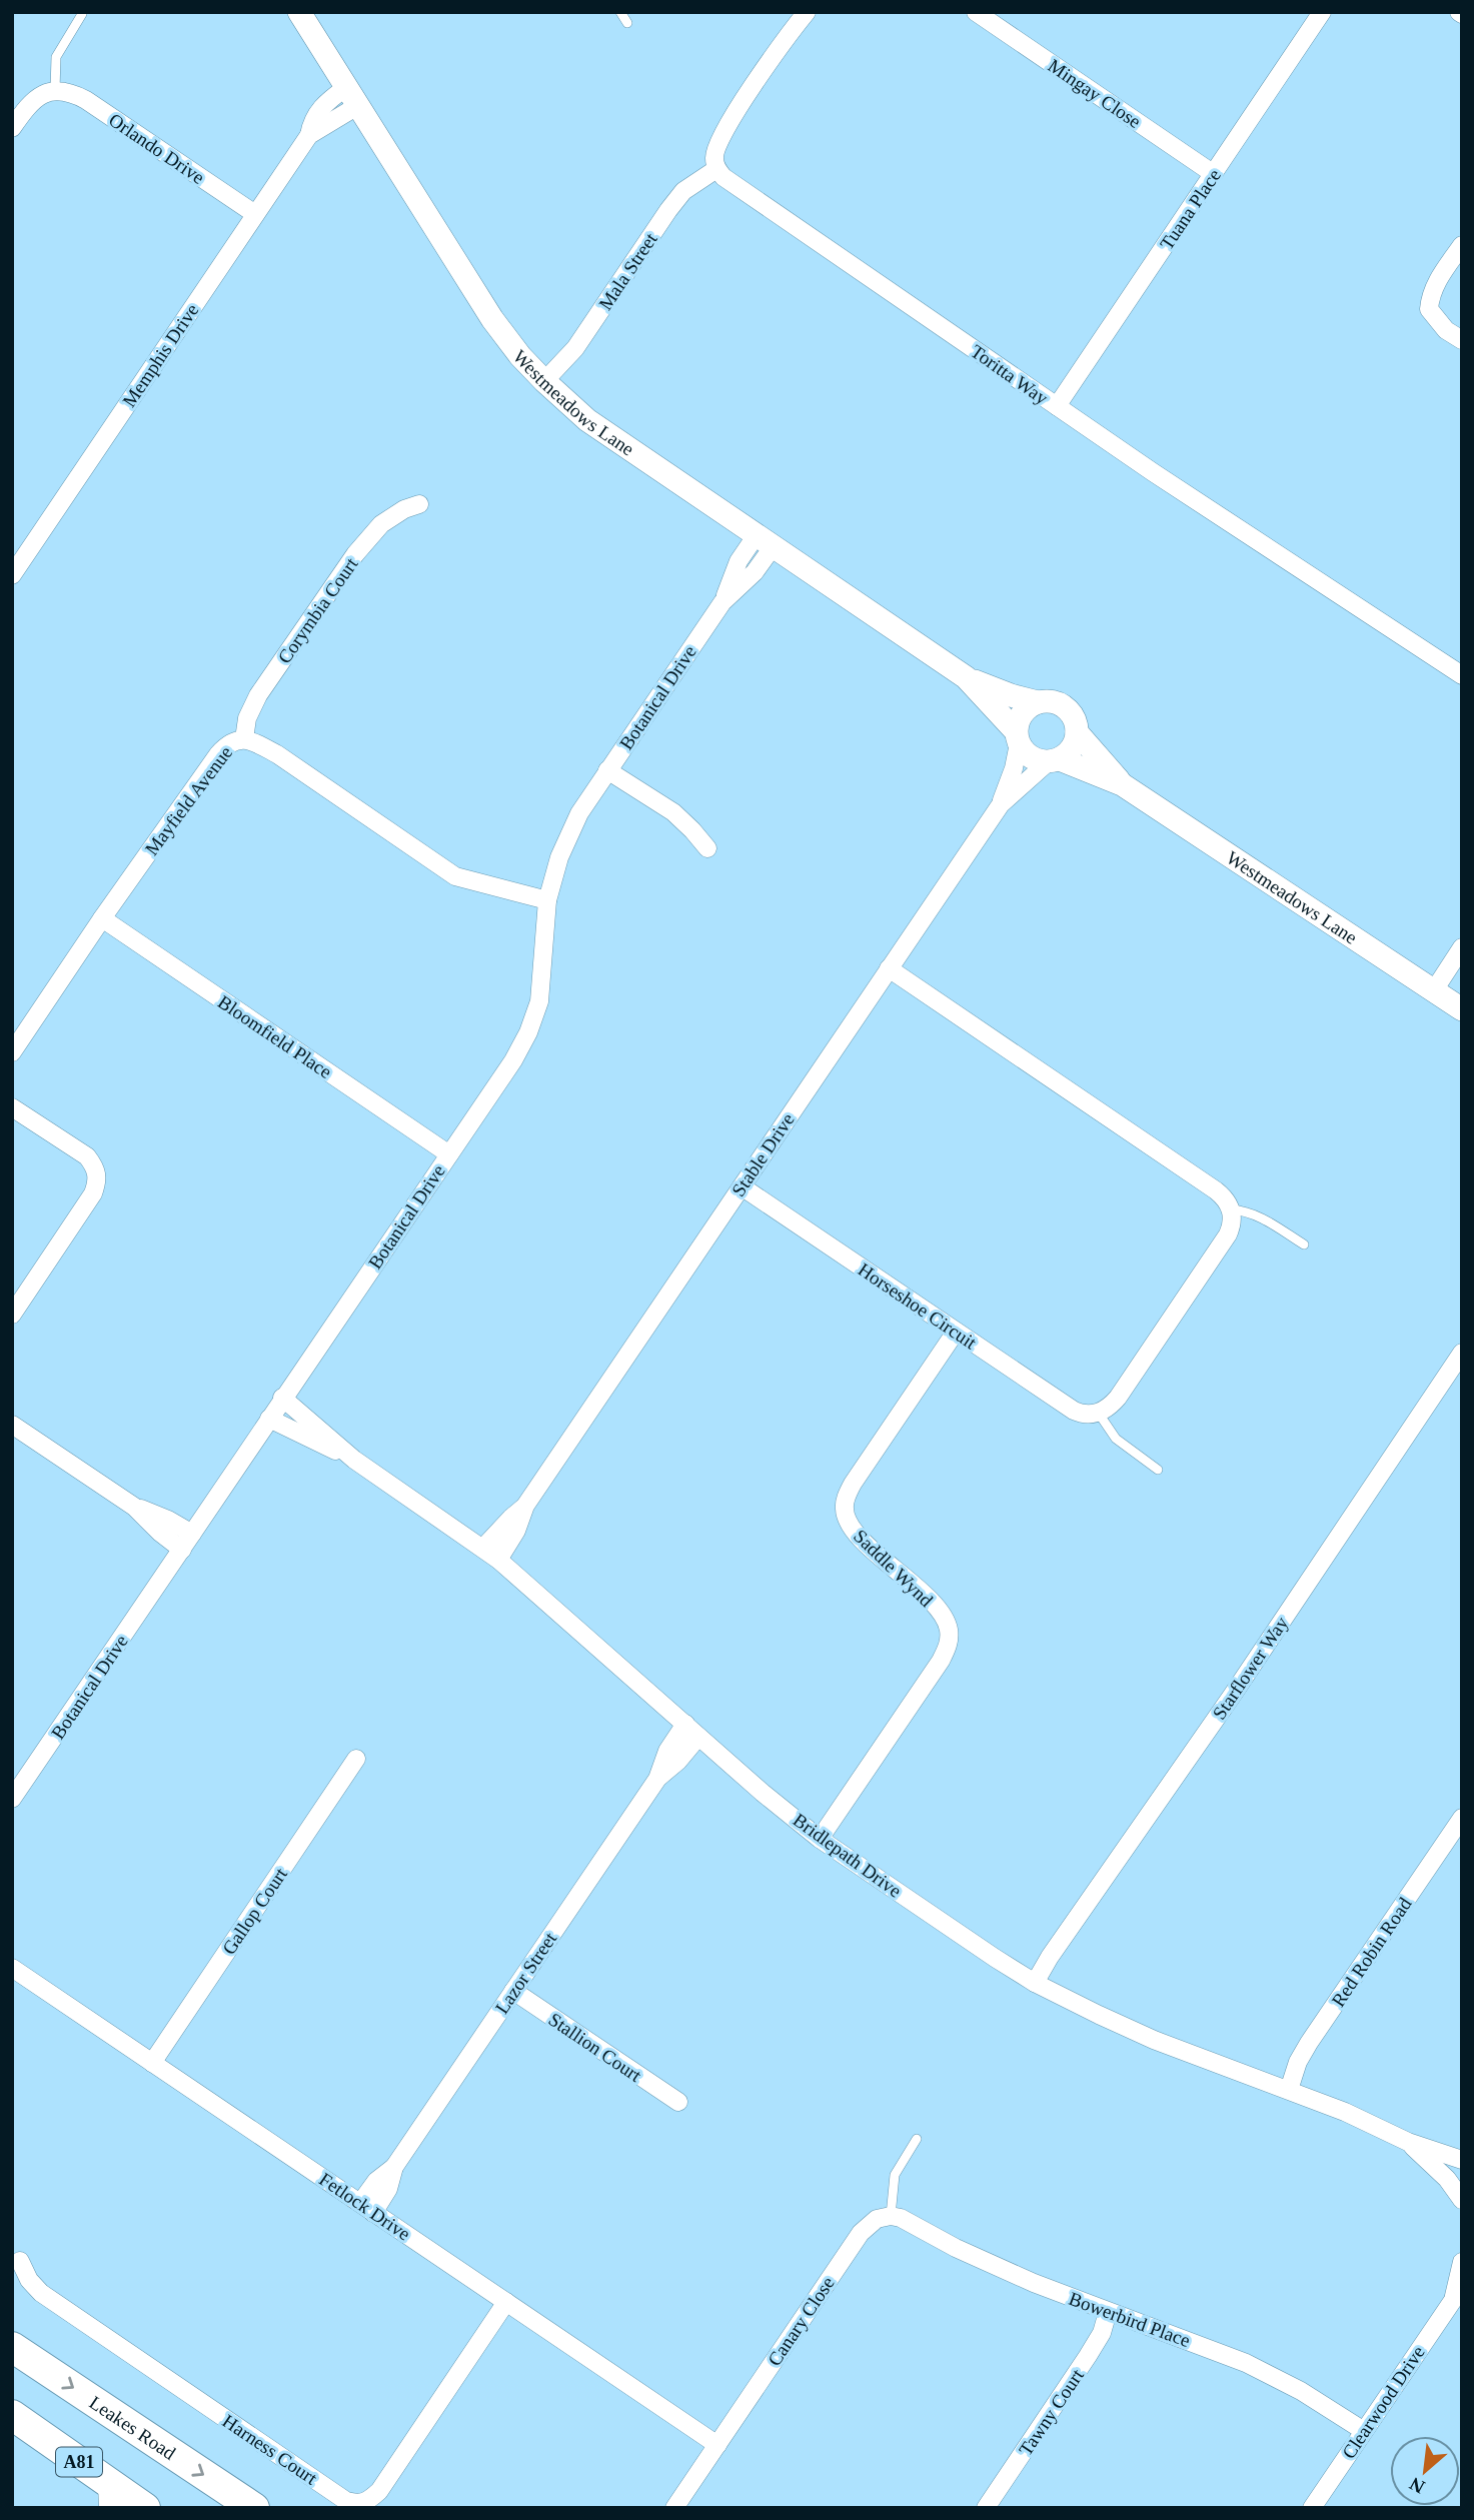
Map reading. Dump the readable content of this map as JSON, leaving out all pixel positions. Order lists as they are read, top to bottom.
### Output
{
  "streets": {
    "highway": ["Leakes Road", "A81"],
    "street": [
      "Mingay Close",
      "Orlando Drive",
      "Tuana Place",
      "Mala Street",
      "Memphis Drive",
      "Toritta Way",
      "Westmeadows Lane",
      "Corymbia Court",
      "Botanical Drive",
      "Mayfield Avenue",
      "Bloomfield Place",
      "Stable Drive",
      "Horseshoe Circuit",
      "Saddle Wynd",
      "Starflower Way",
      "Bridlepath Drive",
      "Gallop Court",
      "Red Robin Road",
      "Lazor Street",
      "Stallion Court",
      "Fetlock Drive",
      "Bowerbird Place",
      "Canary Close",
      "Clearwood Drive",
      "Tawny Court",
      "Harness Court"
    ]
  },
  "crossings": [
    ["Mingay Close", "Tuana Place"],
    ["Orlando Drive", "Memphis Drive"],
    ["Tuana Place", "Toritta Way"],
    ["Mala Street", "Toritta Way"],
    ["Mala Street", "Westmeadows Lane"],
    ["Memphis Drive", "Westmeadows Lane"],
    ["Westmeadows Lane", "Botanical Drive"],
    ["Westmeadows Lane", "Stable Drive"],
    ["Corymbia Court", "Mayfield Avenue"],
    ["Botanical Drive", "Mayfield Avenue"],
    ["Botanical Drive", "Bloomfield Place"],
    ["Botanical Drive", "Bridlepath Drive"],
    ["Mayfield Avenue", "Bloomfield Place"],
    ["Stable Drive", "Horseshoe Circuit"],
    ["Stable Drive", "Bridlepath Drive"],
    ["Horseshoe Circuit", "Saddle Wynd"],
    ["Saddle Wynd", "Bridlepath Drive"],
    ["Starflower Way", "Bridlepath Drive"],
    ["Bridlepath Drive", "Red Robin Road"],
    ["Bridlepath Drive", "Lazor Street"],
    ["Gallop Court", "Fetlock Drive"],
    ["Lazor Street", "Stallion Court"],
    ["Lazor Street", "Fetlock Drive"],
    ["Fetlock Drive", "Canary Close"],
    ["Fetlock Drive", "Harness Court"],
    ["Bowerbird Place", "Canary Close"],
    ["Bowerbird Place", "Clearwood Drive"],
    ["Bowerbird Place", "Tawny Court"]
  ],
  "north": "bottom left"
}
